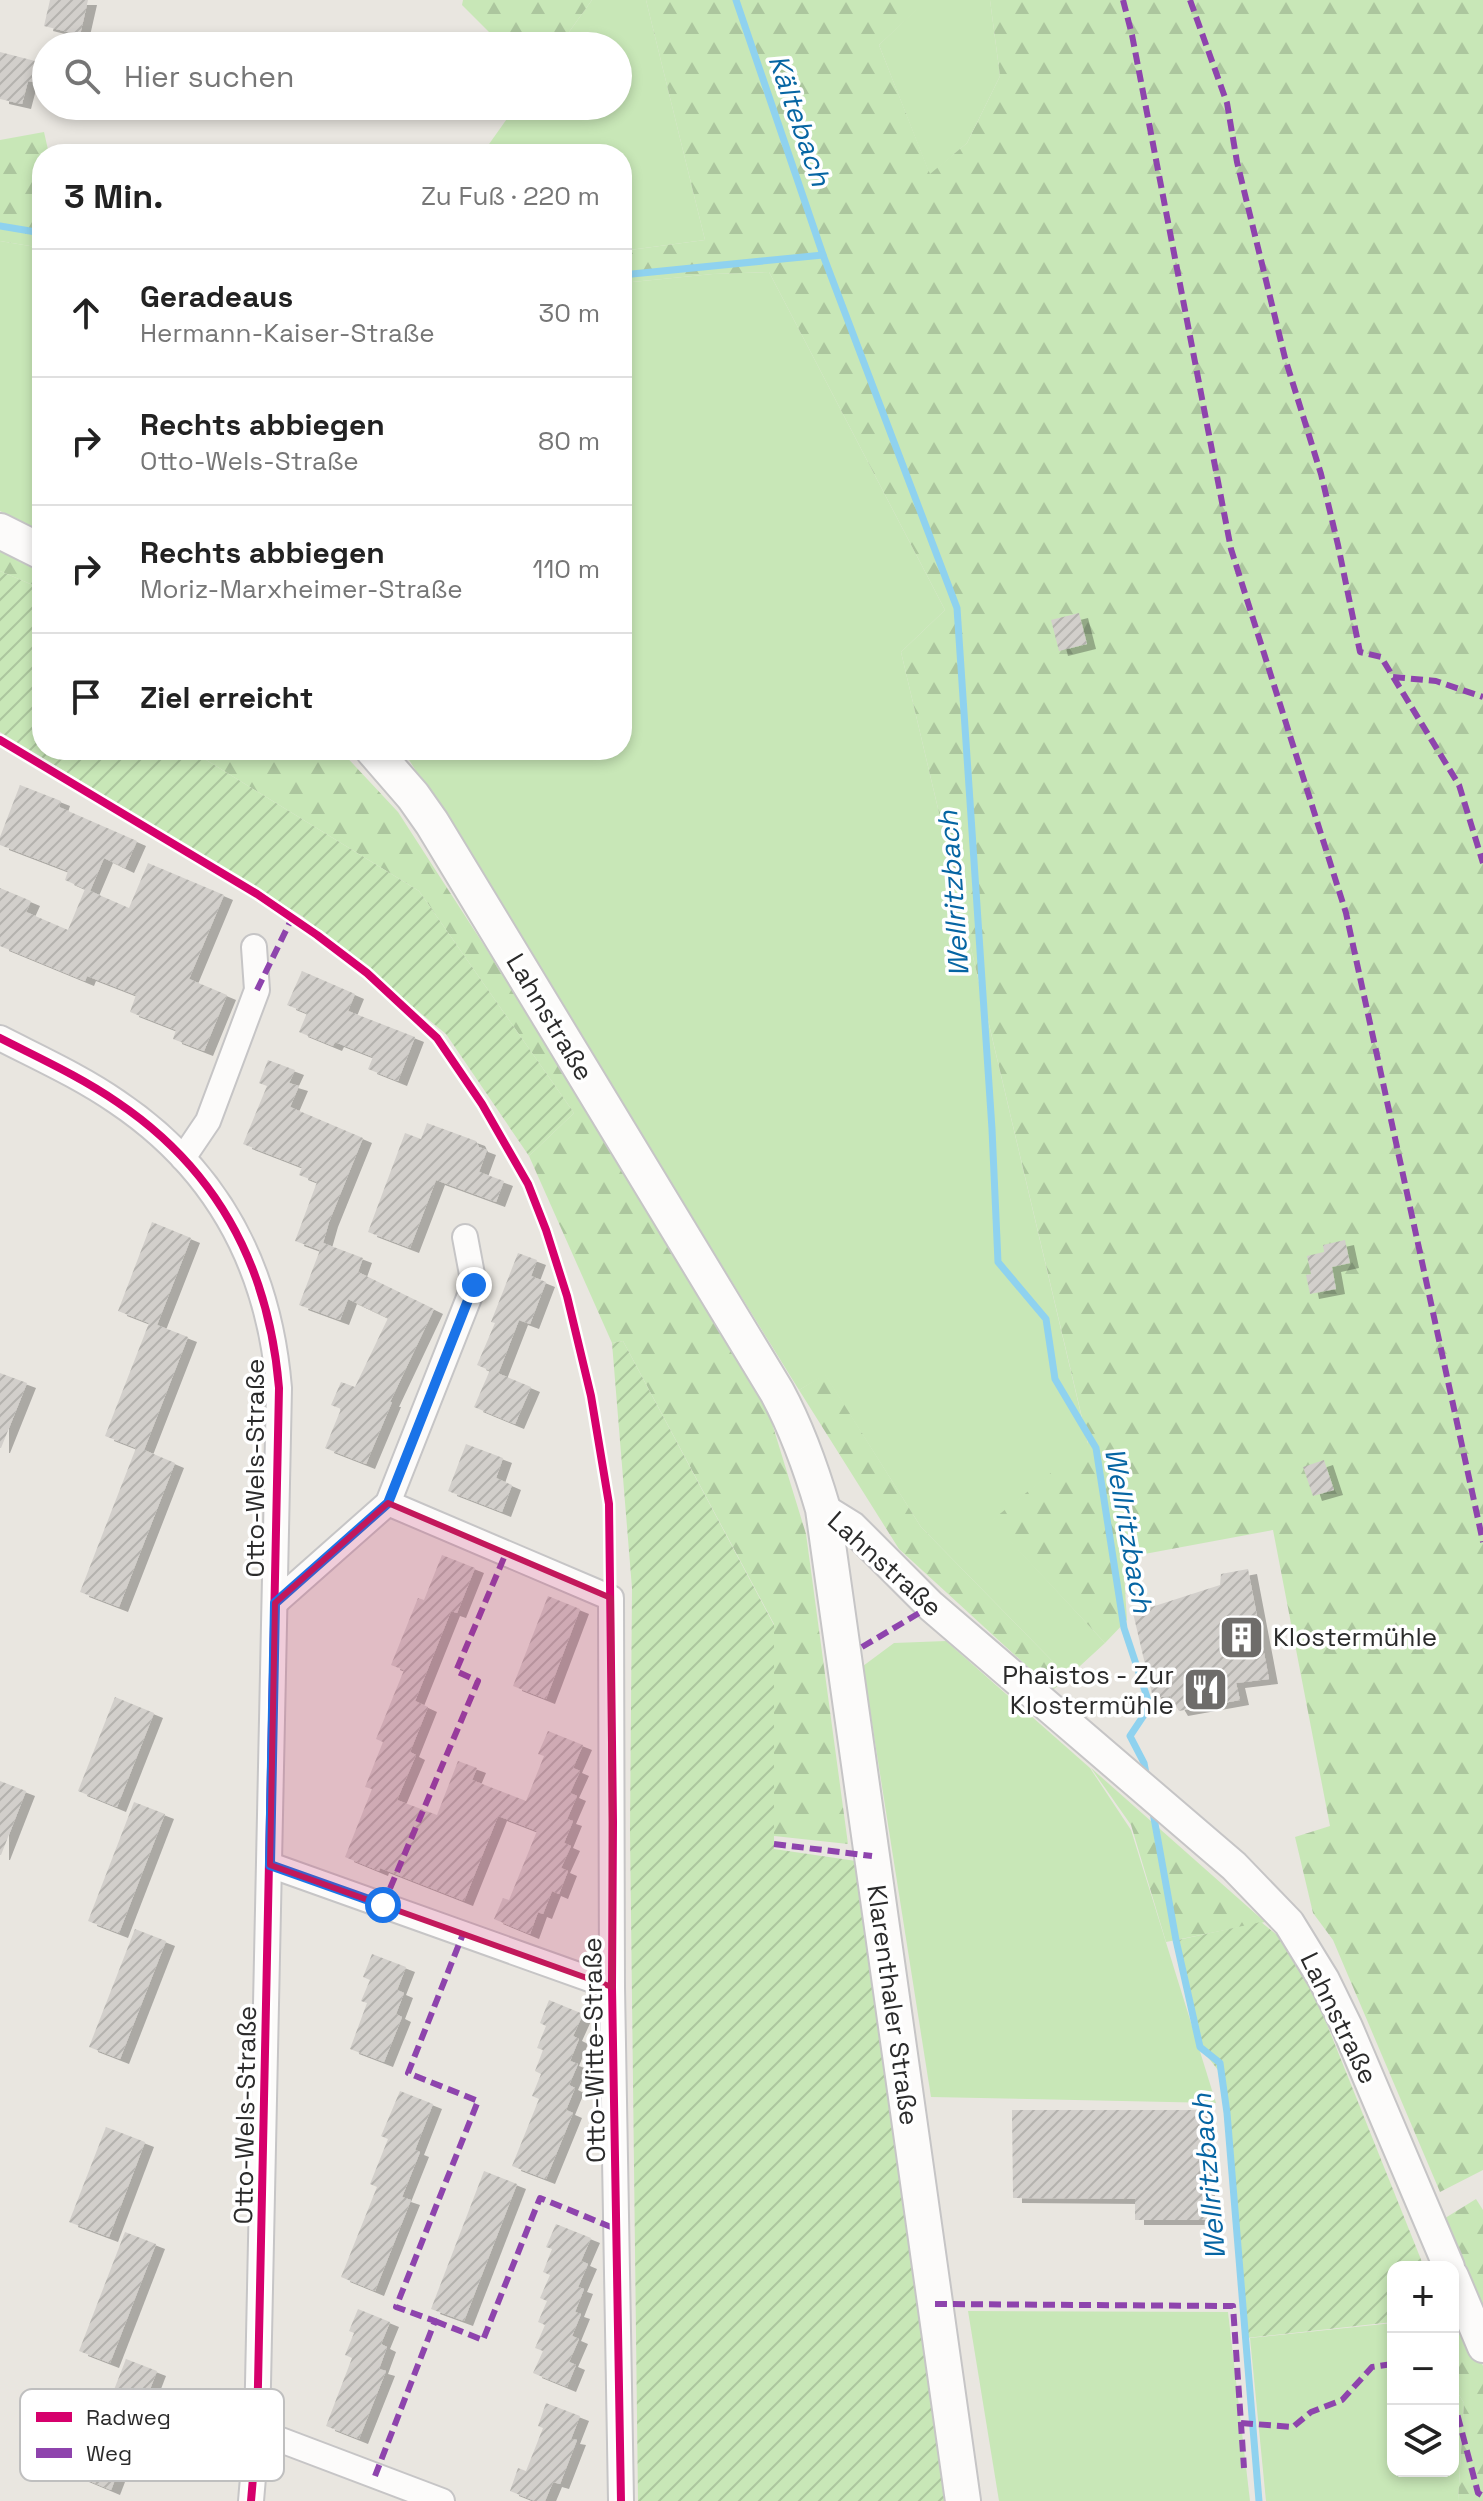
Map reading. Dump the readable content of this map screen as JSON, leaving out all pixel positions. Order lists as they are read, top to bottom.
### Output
{
  "streets": {
    "main road": ["Lahnstraße", "Klarenthaler Straße"],
    "street": ["Otto-Wels-Straße", "Otto-Witte-Straße"]
  },
  "crossings": [
    ["Lahnstraße", "Klarenthaler Straße"]
  ],
  "water": ["Kältebach", "Wellritzbach"],
  "places": {
    "building": ["Klostermühle"],
    "restaurant": ["Phaistos - Zur Klostermühle"]
  },
  "legend": ["Radweg", "Weg"],
  "page": {
    "search": "Hier suchen",
    "heading": ["3 Min.", "Zu Fuß · 220 m"],
    "list": [
      ["Geradeaus", "Hermann-Kaiser-Straße", "30 m"],
      ["Rechts abbiegen", "Otto-Wels-Straße", "80 m"],
      ["Rechts abbiegen", "Moriz-Marxheimer-Straße", "110 m"],
      "Ziel erreicht"
    ],
    "map_buttons": ["+", "−"]
  }
}
